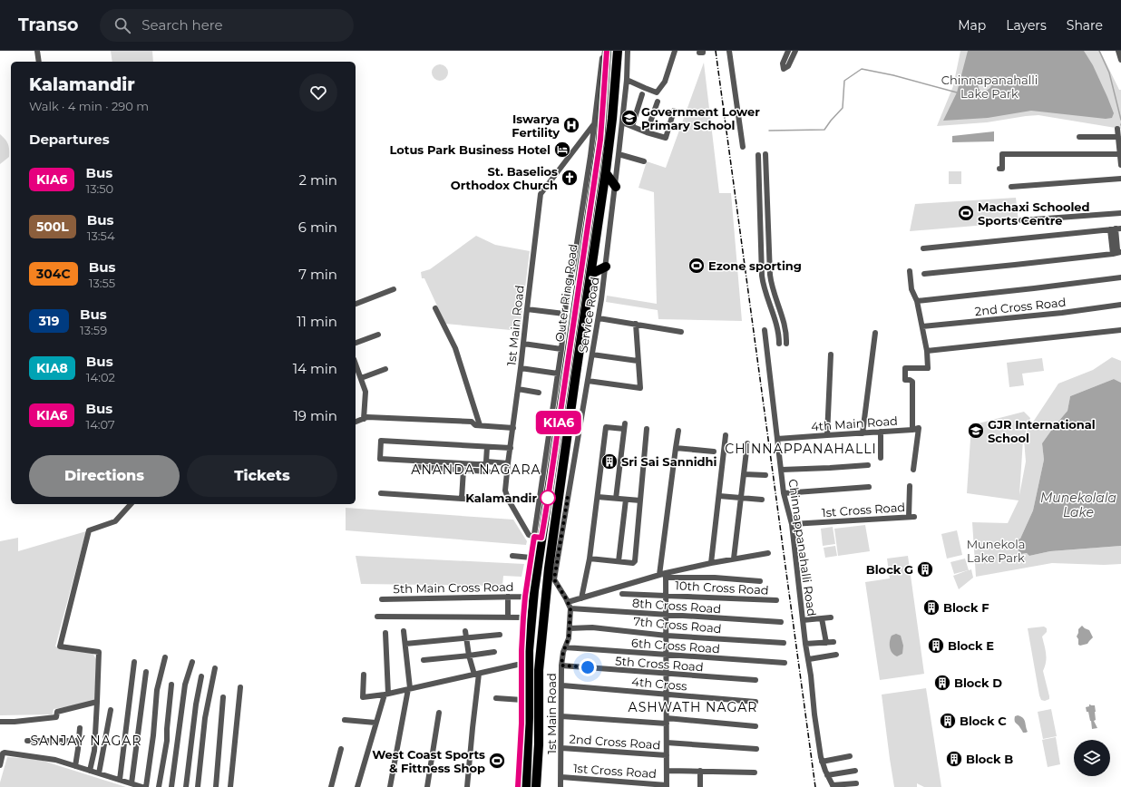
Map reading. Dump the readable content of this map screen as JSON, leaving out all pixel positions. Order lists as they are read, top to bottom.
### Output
{
  "streets": {
    "highway": ["Outer Ring Road"],
    "street": [
      "2nd Cross Road",
      "Service Road",
      "1st Main Road",
      "4th Main Road",
      "1st Cross Road",
      "Chinnappanahalli Road",
      "5th Main Cross Road",
      "10th Cross Road",
      "8th Cross Road",
      "7th Cross Road",
      "6th Cross Road",
      "5th Cross Road",
      "4th Cross"
    ]
  },
  "crossings": [
    ["Outer Ring Road", "Service Road"],
    ["Outer Ring Road", "1st Main Road"],
    ["2nd Cross Road", "1st Main Road"],
    ["Service Road", "1st Main Road"],
    ["Service Road", "5th Main Cross Road"],
    ["1st Main Road", "1st Cross Road"],
    ["1st Main Road", "8th Cross Road"],
    ["1st Main Road", "7th Cross Road"],
    ["1st Main Road", "6th Cross Road"],
    ["1st Main Road", "5th Cross Road"],
    ["1st Main Road", "4th Cross"],
    ["4th Main Road", "Chinnappanahalli Road"],
    ["1st Cross Road", "Chinnappanahalli Road"]
  ],
  "districts": [
    "CHINNAPPANAHALLI",
    "ANANDA NAGARA",
    "ASHWATH NAGAR",
    "SANJAY NAGAR"
  ],
  "water": ["Munekolala Lake"],
  "parks": ["Chinnapanahalli Lake Park", "Munekola Lake Park"],
  "places": {
    "school or university": ["Government Lower Primary School", "GJR International School"],
    "hospital": ["Iswarya Fertility"],
    "hotel": ["Lotus Park Business Hotel"],
    "church": ["St. Baselios Orthodox Church"],
    "sports": ["Machaxi Schooled Sports Centre", "Ezone sporting", "West Coast Sports & Fittness Shop"],
    "building": [
      "Sri Sai Sannidhi",
      "Block G",
      "Block F",
      "Block E",
      "Block D",
      "Block C",
      "Block B"
    ],
    "other": ["Kalamandir"]
  },
  "lines": ["bus line KIA6"],
  "page": {
    "header": "Transo",
    "search": "Search here",
    "nav": ["Map", "Layers", "Share"],
    "on_map": "KIA6",
    "heading": [
      ["Kalamandir", "Walk · 4 min · 290 m"],
      "Departures"
    ],
    "list": [
      {
        "mark": "KIA6",
        "name": "Bus",
        "note": "13:50",
        "value": "2 min"
      },
      {
        "mark": "500L",
        "name": "Bus",
        "note": "13:54",
        "value": "6 min"
      },
      {
        "mark": "304C",
        "name": "Bus",
        "note": "13:55",
        "value": "7 min"
      },
      {
        "mark": "319",
        "name": "Bus",
        "note": "13:59",
        "value": "11 min"
      },
      {
        "mark": "KIA8",
        "name": "Bus",
        "note": "14:02",
        "value": "14 min"
      },
      {
        "mark": "KIA6",
        "name": "Bus",
        "note": "14:07",
        "value": "19 min"
      }
    ],
    "buttons": ["Directions", "Tickets"]
  }
}
